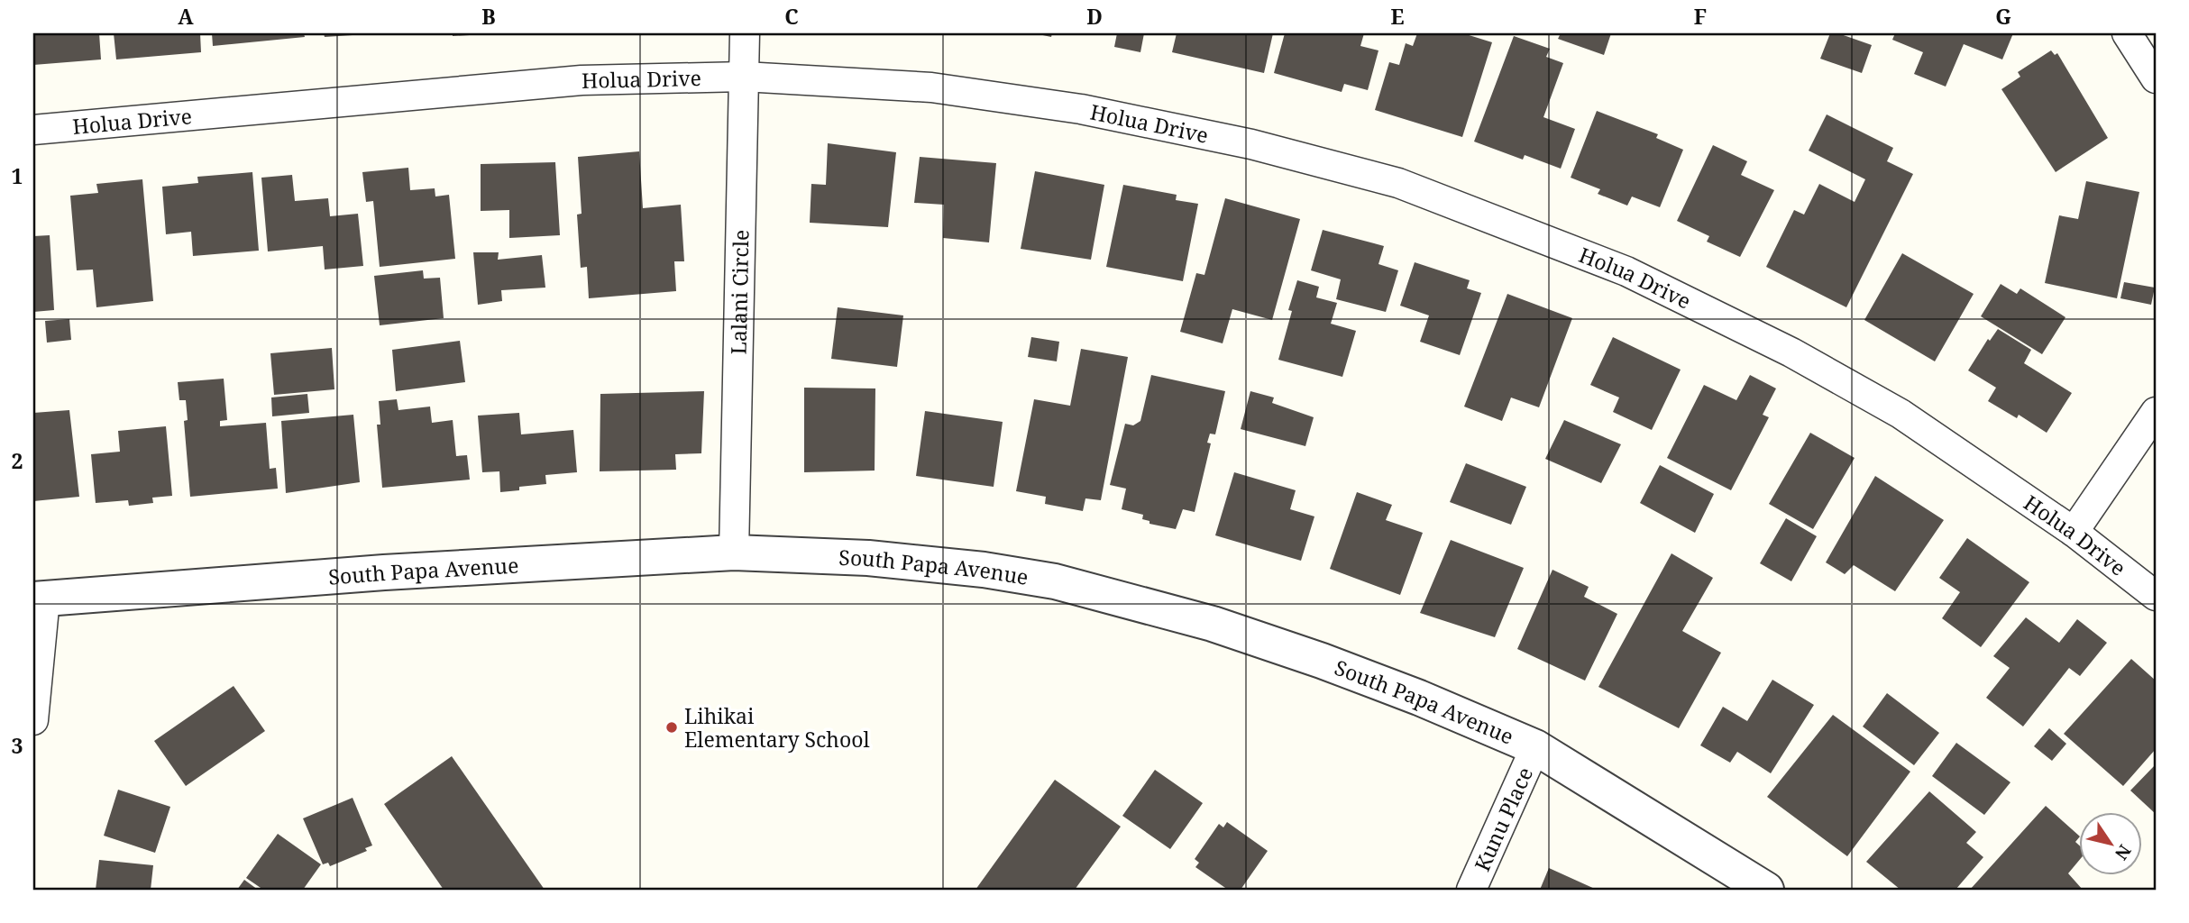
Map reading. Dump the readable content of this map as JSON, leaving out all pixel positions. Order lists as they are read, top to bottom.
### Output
{
  "streets": {
    "street": [
      "Holua Drive",
      "Lalani Circle",
      "South Papa Avenue",
      "Kunu Place"
    ]
  },
  "crossings": [
    ["Holua Drive", "Lalani Circle"],
    ["Lalani Circle", "South Papa Avenue"],
    ["South Papa Avenue", "Kunu Place"]
  ],
  "places": ["Lihikai Elementary School"],
  "north": "bottom right",
  "grid": {
    "columns": [
      "A",
      "B",
      "C",
      "D",
      "E",
      "F",
      "G"
    ],
    "rows": ["1", "2", "3"]
  }
}
